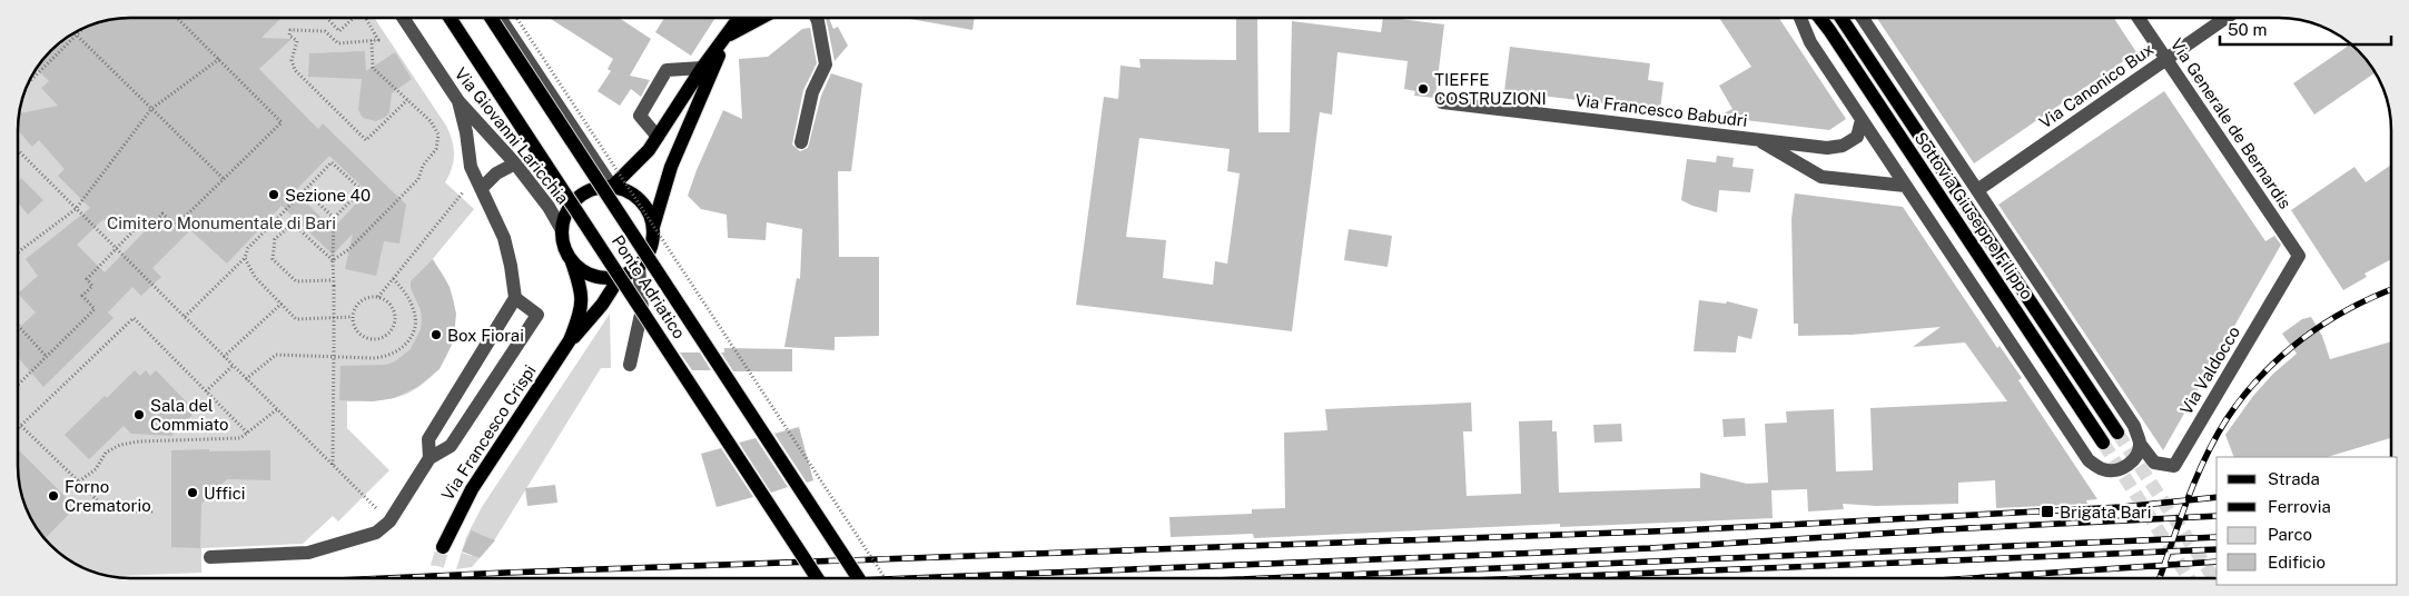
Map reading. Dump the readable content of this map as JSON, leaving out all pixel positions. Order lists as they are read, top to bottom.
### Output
{
  "streets": {
    "main road": ["Sottovia Giuseppe Filippo", "Ponte Adriatico", "Via Francesco Crispi"],
    "street": [
      "Via Canonico Bux",
      "Via Francesco Babudri",
      "Via Generale de Bernardis",
      "Via Giovanni Laricchia",
      "Via Valdocco"
    ]
  },
  "crossings": [
    ["Via Canonico Bux", "Via Generale de Bernardis"],
    ["Via Generale de Bernardis", "Via Valdocco"]
  ],
  "parks": ["Cimitero Monumentale di Bari"],
  "places": {
    "other": [
      "TIEFFE COSTRUZIONI",
      "Sezione 40",
      "Box Fiorai",
      "Sala del Commiato",
      "Uffici",
      "Forno Crematorio"
    ],
    "transit": ["Brigata Bari"]
  },
  "legend": [
    "Strada",
    "Ferrovia",
    "Parco",
    "Edificio"
  ],
  "scale_bar": "50 m"
}
